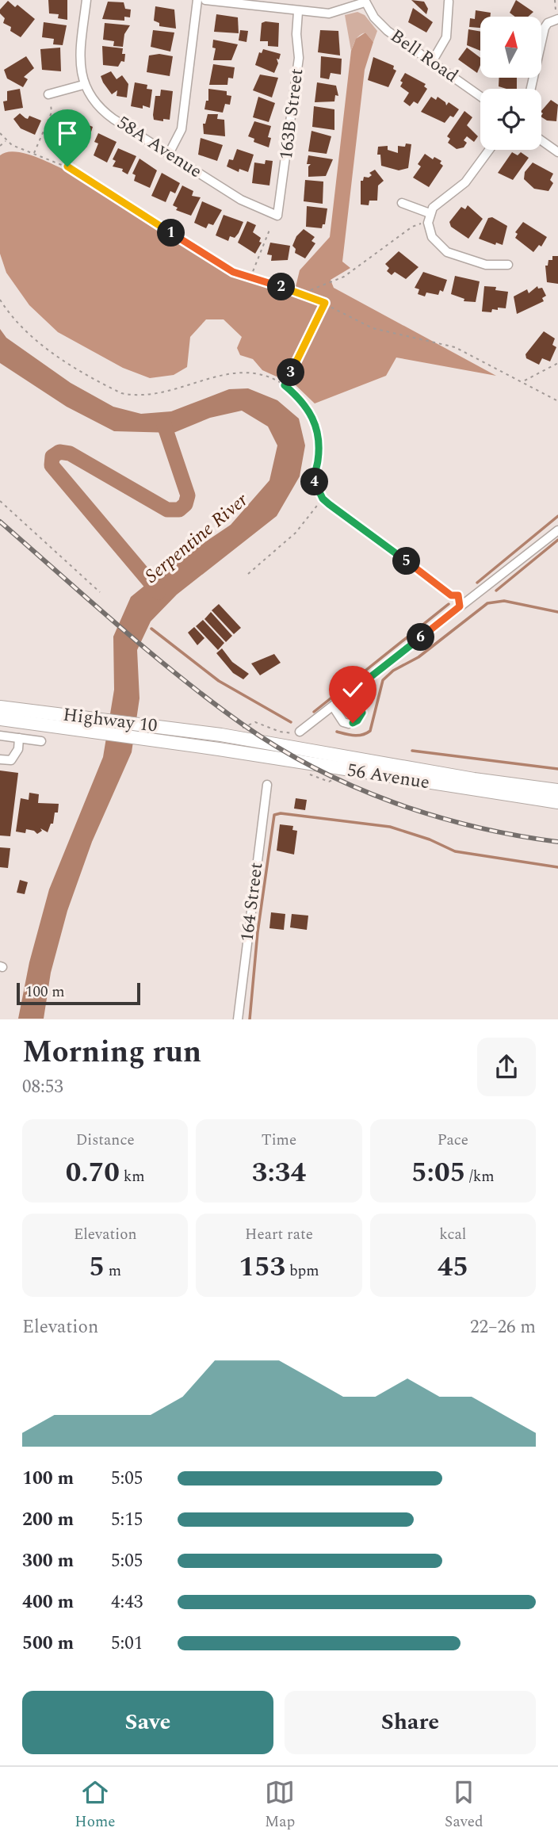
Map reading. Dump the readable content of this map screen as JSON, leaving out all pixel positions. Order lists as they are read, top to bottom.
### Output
{
  "streets": {
    "highway": ["Highway 10", "56 Avenue"],
    "street": [
      "Bell Road",
      "163B Street",
      "58A Avenue",
      "164 Street"
    ]
  },
  "crossings": [
    ["163B Street", "58A Avenue"],
    ["Highway 10", "56 Avenue"]
  ],
  "water": ["Serpentine River"],
  "scale_bar": "100 m",
  "north": "top",
  "page": {
    "pins": [
      "1",
      "2",
      "3",
      "4",
      "5",
      "6"
    ],
    "scale": "100 m",
    "heading": ["Morning run", "08:53"],
    "stats": [
      ["Distance", "0.70 km"],
      ["Time", "3:34"],
      ["Pace", "5:05 /km"],
      ["Elevation", "5 m"],
      ["Heart rate", "153 bpm"],
      ["kcal", "45"]
    ],
    "chart": ["Elevation", "22–26 m"],
    "list": [
      {
        "name": "100 m",
        "note": "5:05"
      },
      {
        "name": "200 m",
        "note": "5:15"
      },
      {
        "name": "300 m",
        "note": "5:05"
      },
      {
        "name": "400 m",
        "note": "4:43"
      },
      {
        "name": "500 m",
        "note": "5:01"
      }
    ],
    "buttons": ["Save", "Share"],
    "tabs": ["Home", "Map", "Saved"]
  }
}
